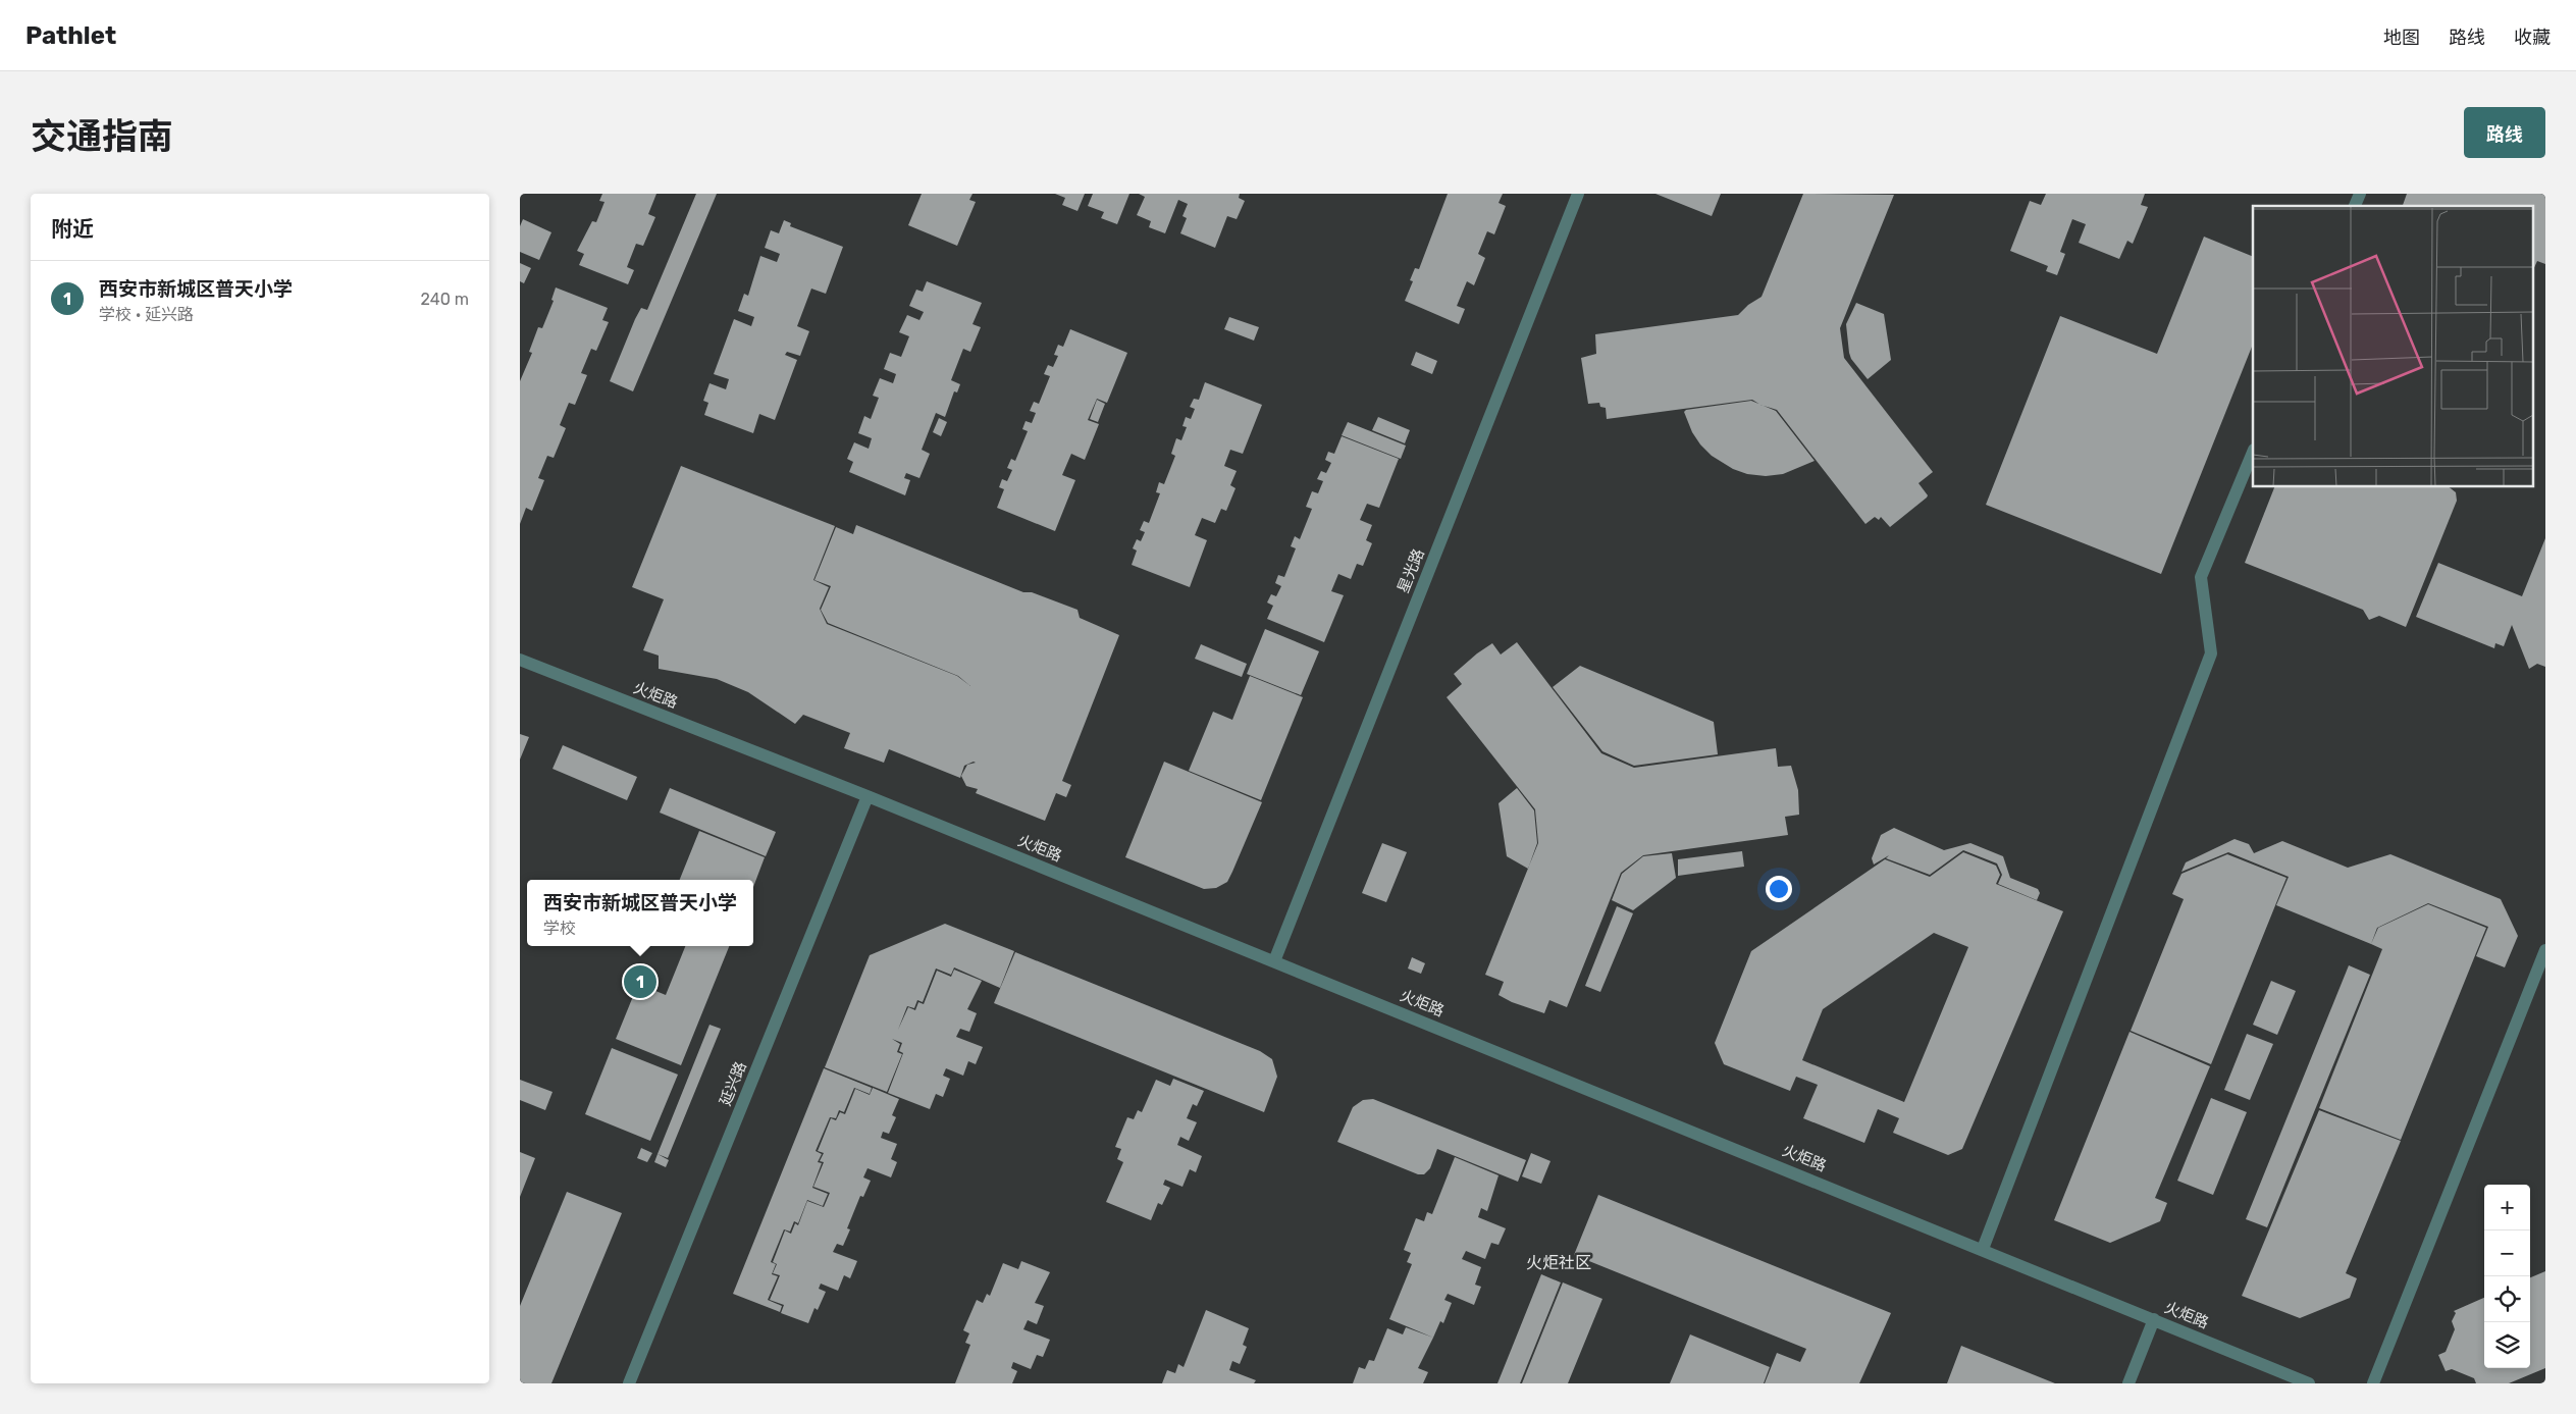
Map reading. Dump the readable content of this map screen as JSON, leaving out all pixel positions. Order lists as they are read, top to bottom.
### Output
{
  "streets": {
    "street": ["星光路", "火炬路", "延兴路"]
  },
  "crossings": [
    ["星光路", "火炬路"],
    ["火炬路", "延兴路"]
  ],
  "districts": ["火炬社区"],
  "page": {
    "header": "Pathlet",
    "nav": ["地图", "路线", "收藏"],
    "title": "交通指南",
    "buttons": "路线",
    "heading": "附近",
    "list": [
      {
        "mark": "1",
        "name": "西安市新城区普天小学",
        "note": "学校 · 延兴路",
        "value": "240 m"
      }
    ],
    "popup": ["西安市新城区普天小学", "学校"],
    "pins": "1",
    "map_buttons": ["+", "−"]
  }
}
